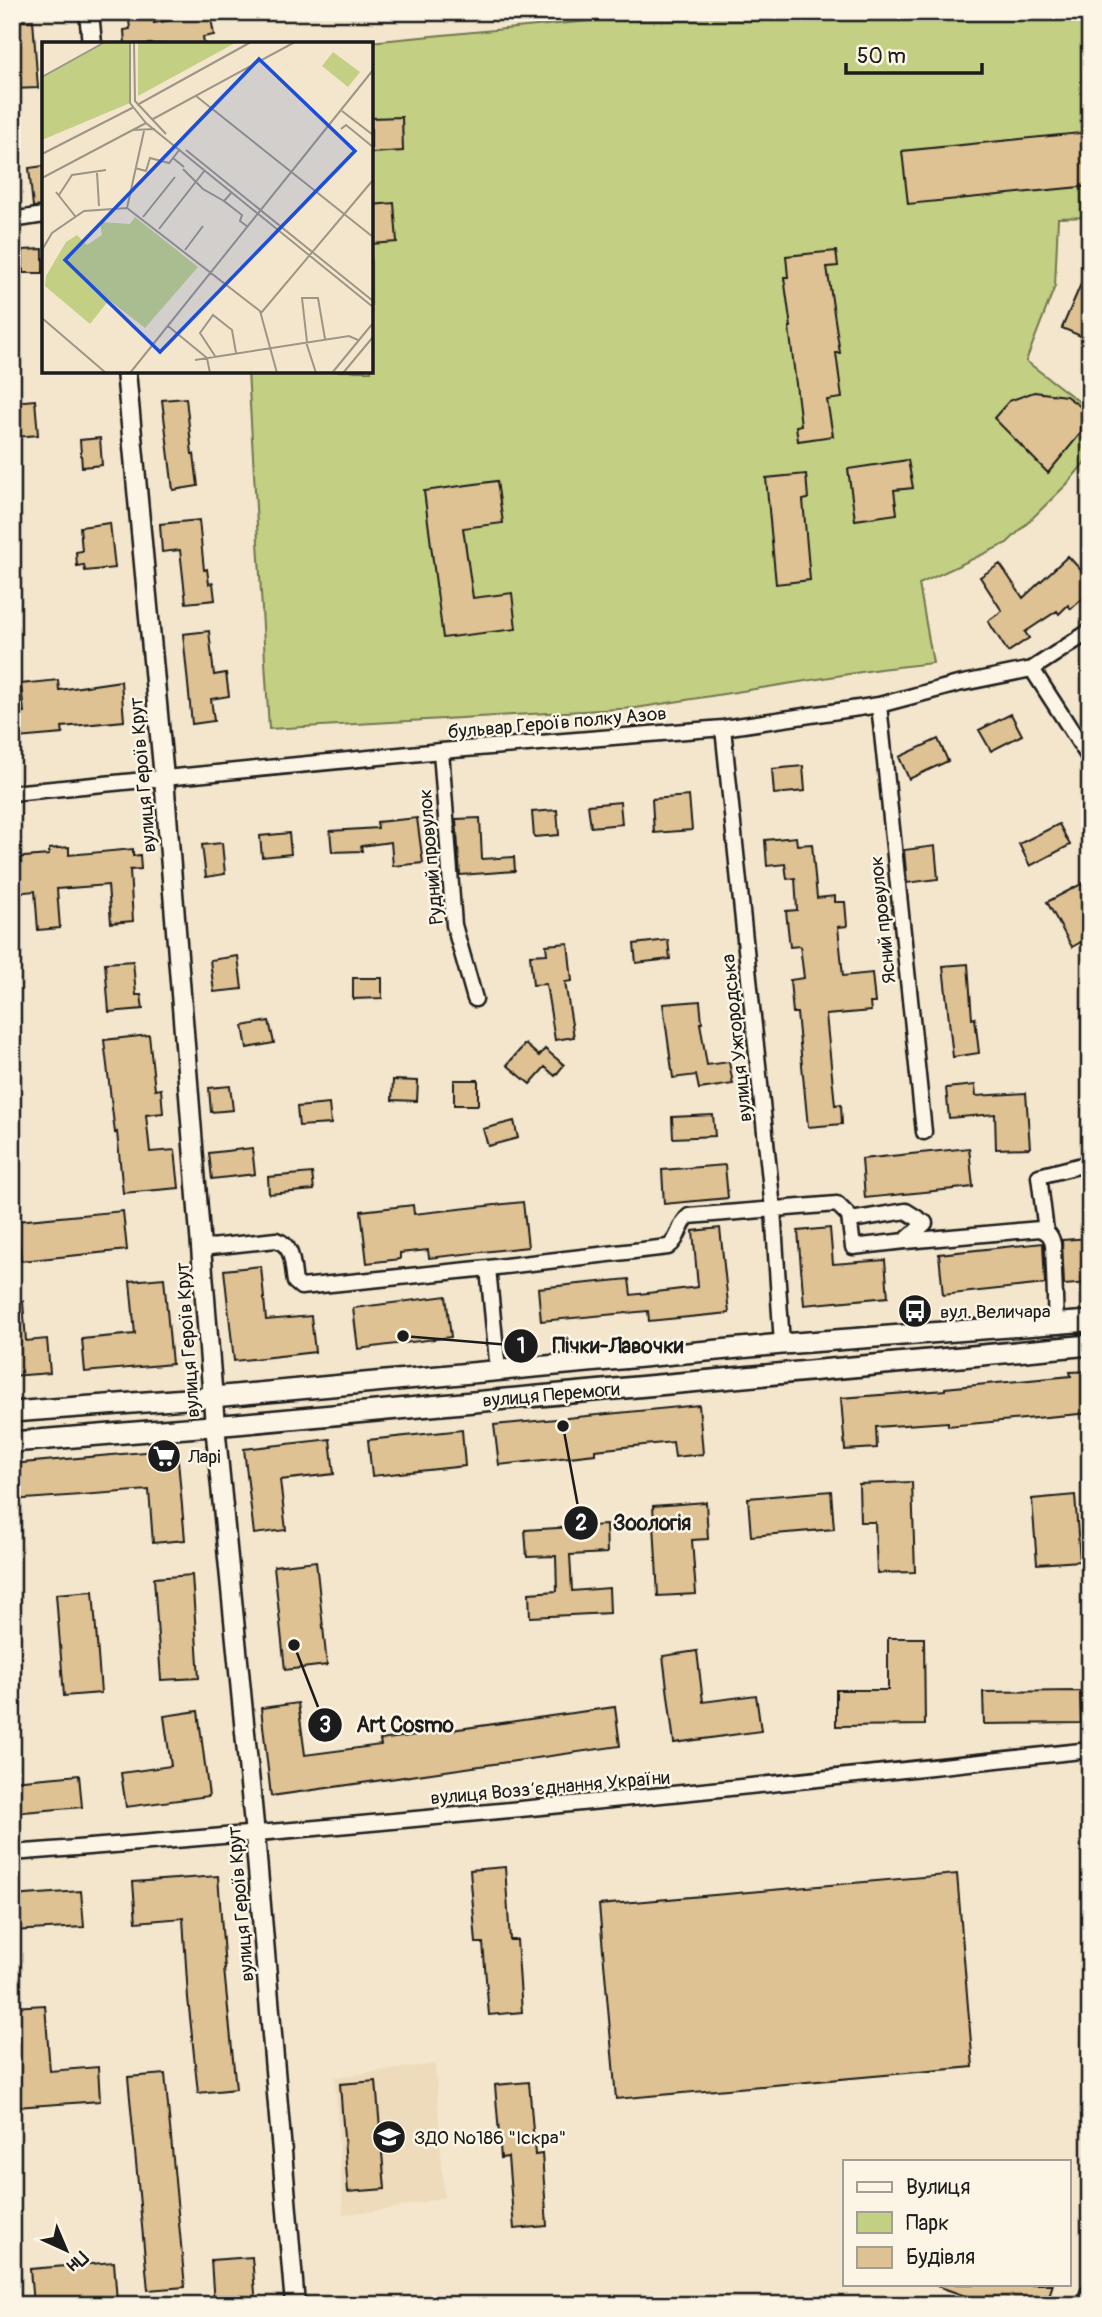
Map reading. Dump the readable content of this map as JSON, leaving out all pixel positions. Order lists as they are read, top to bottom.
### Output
{
  "streets": {
    "main road": ["вулиця Перемоги"],
    "street": [
      "бульвар Героїв полку Азов",
      "вулиця Героїв Крут",
      "Рудний провулок",
      "Ясний провулок",
      "вулиця Ужгородська",
      "вулиця Воззʼєднання України"
    ]
  },
  "crossings": [
    ["бульвар Героїв полку Азов", "вулиця Героїв Крут"],
    ["бульвар Героїв полку Азов", "Рудний провулок"],
    ["бульвар Героїв полку Азов", "Ясний провулок"],
    ["бульвар Героїв полку Азов", "вулиця Ужгородська"],
    ["вулиця Героїв Крут", "вулиця Перемоги"],
    ["вулиця Героїв Крут", "вулиця Воззʼєднання України"],
    ["вулиця Ужгородська", "вулиця Перемоги"]
  ],
  "places": {
    "bus stop": ["вул. Величара"],
    "other": ["Пічки-Лавочки", "Зоологія", "Art Cosmo"],
    "supermarket": ["Ларі"],
    "school or university": ["ЗДО №186 \"Іскра\""]
  },
  "legend": ["Вулиця", "Парк", "Будівля"],
  "scale_bar": "50 m",
  "north": "bottom right"
}
